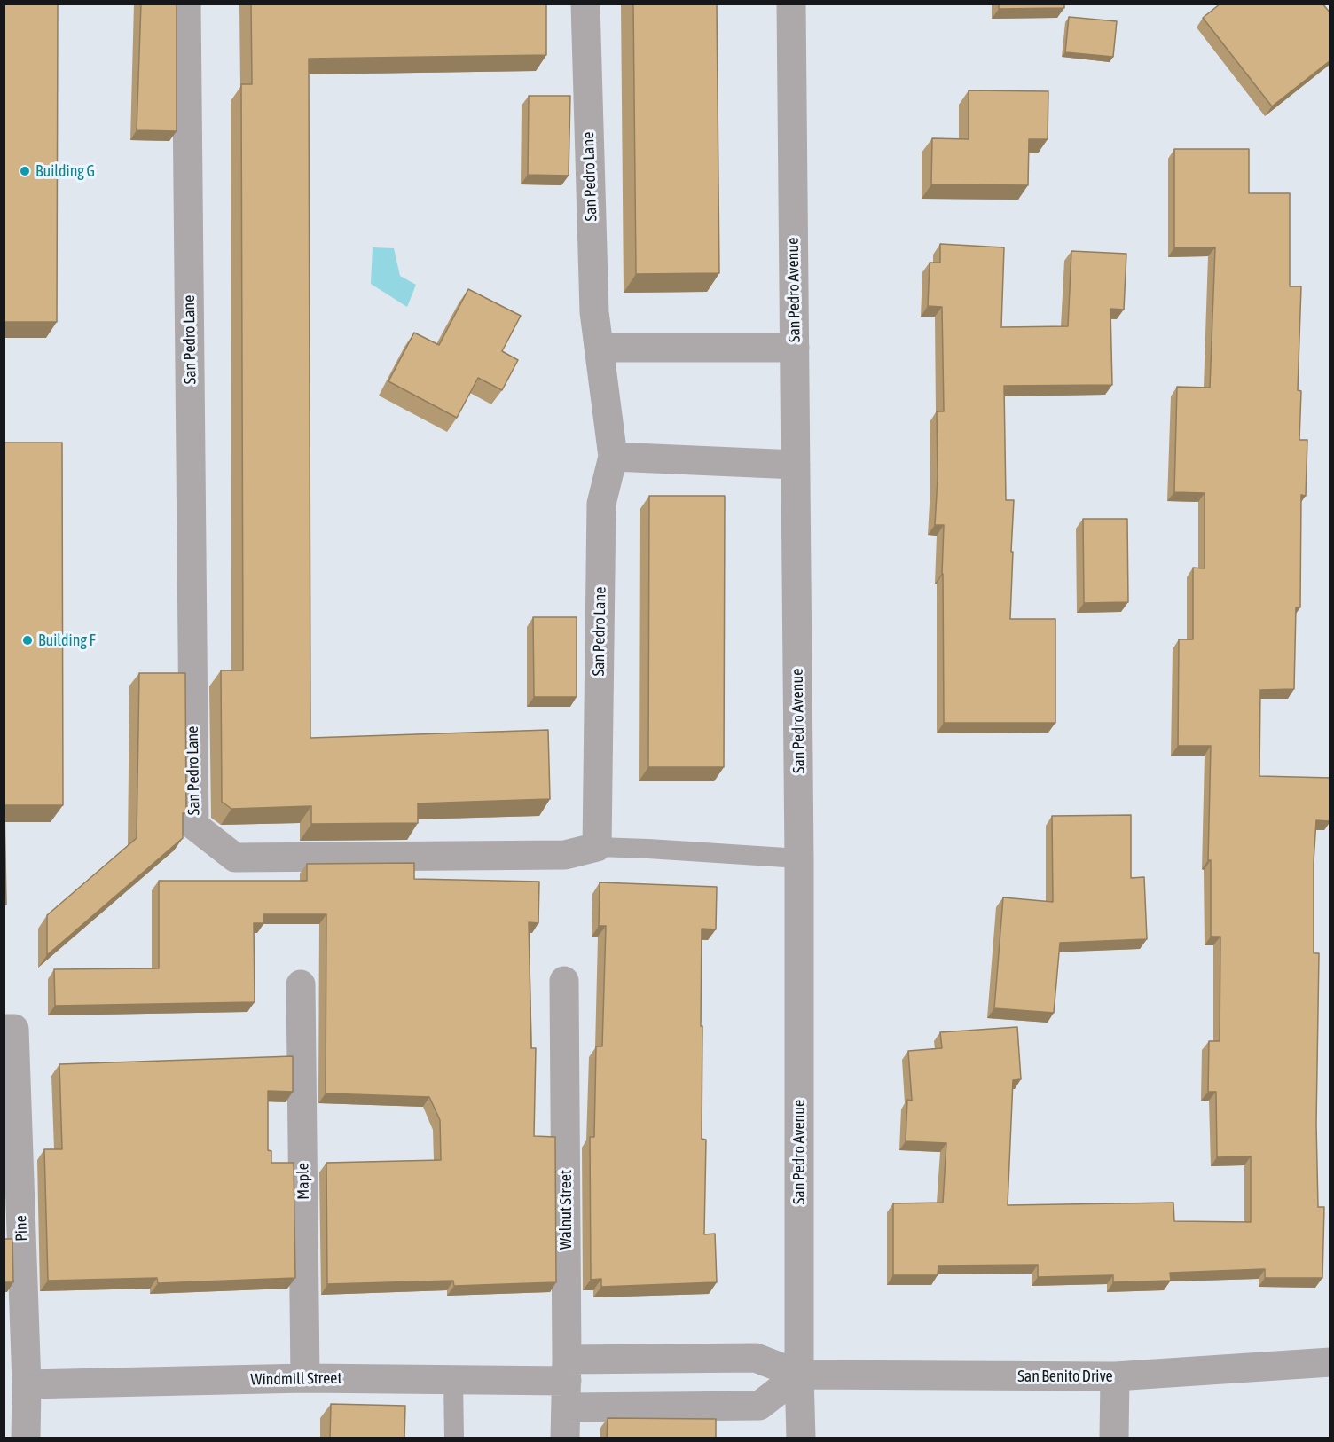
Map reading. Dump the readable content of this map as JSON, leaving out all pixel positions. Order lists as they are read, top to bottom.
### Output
{
  "streets": {
    "street": [
      "San Pedro Lane",
      "San Pedro Avenue",
      "Maple",
      "Walnut Street",
      "Pine",
      "San Benito Drive",
      "Windmill Street"
    ]
  },
  "crossings": [
    ["San Pedro Avenue", "San Benito Drive"],
    ["San Pedro Avenue", "Windmill Street"],
    ["Maple", "Windmill Street"],
    ["Walnut Street", "Windmill Street"],
    ["Pine", "Windmill Street"],
    ["San Benito Drive", "Windmill Street"]
  ],
  "places": ["Building G", "Building F"]
}
